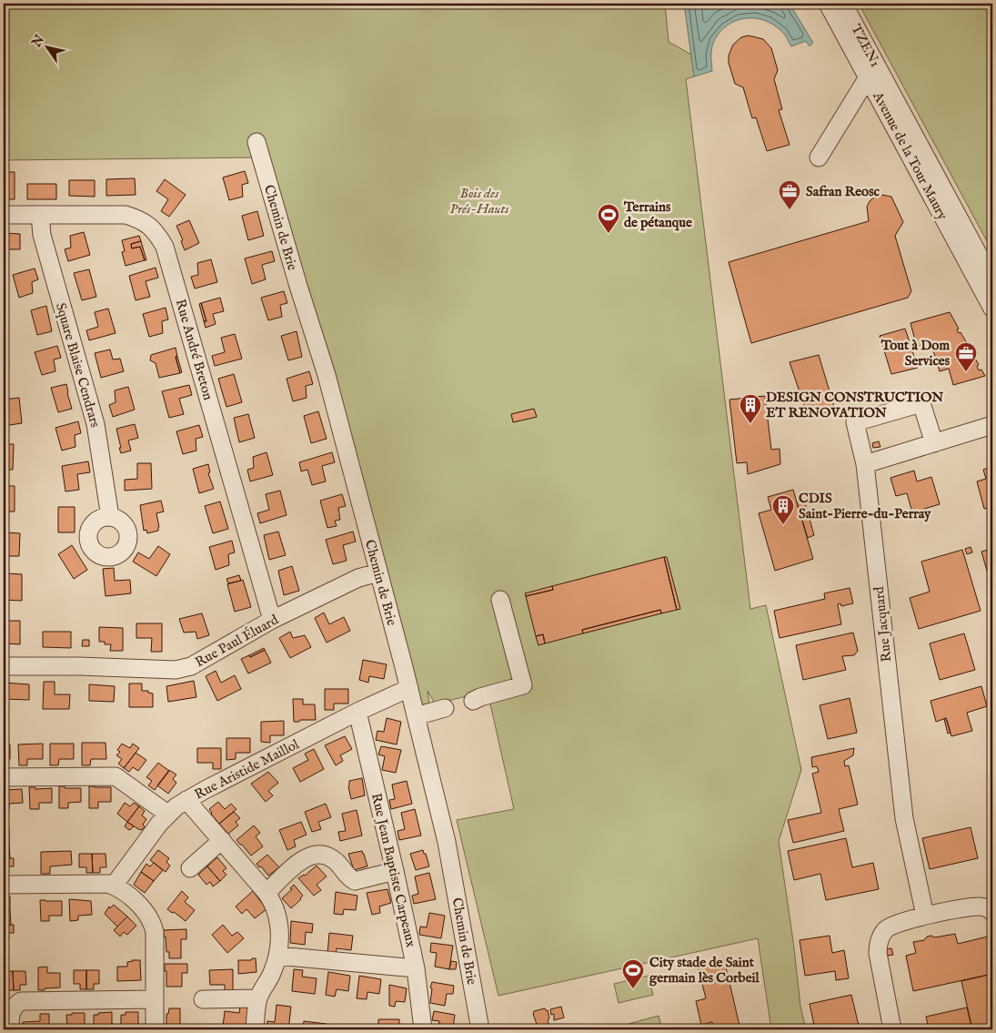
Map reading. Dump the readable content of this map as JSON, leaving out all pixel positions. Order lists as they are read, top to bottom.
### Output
{
  "streets": {
    "street": [
      "TZEN1",
      "Avenue de la Tour Maury",
      "Chemin de Brie",
      "Rue André Breton",
      "Square Blaise Cendrars",
      "Rue Jacquard",
      "Rue Paul Éluard",
      "Rue Aristide Maillol",
      "Rue Jean Baptiste Carpeaux"
    ]
  },
  "crossings": [
    ["Chemin de Brie", "Rue Paul Éluard"],
    ["Chemin de Brie", "Rue Aristide Maillol"],
    ["Rue André Breton", "Square Blaise Cendrars"],
    ["Rue André Breton", "Rue Paul Éluard"],
    ["Rue Aristide Maillol", "Rue Jean Baptiste Carpeaux"]
  ],
  "parks": ["Bois des Prés-Hauts"],
  "places": {
    "office": ["Safran Reosc", "Tout à Dom Services"],
    "sports": ["Terrains de pétanque", "City stade de Saint germain lès Corbeil"],
    "building": ["DESIGN CONSTRUCTION ET RENOVATION", "CDIS Saint-Pierre-du-Perray"]
  },
  "north": "top left"
}
